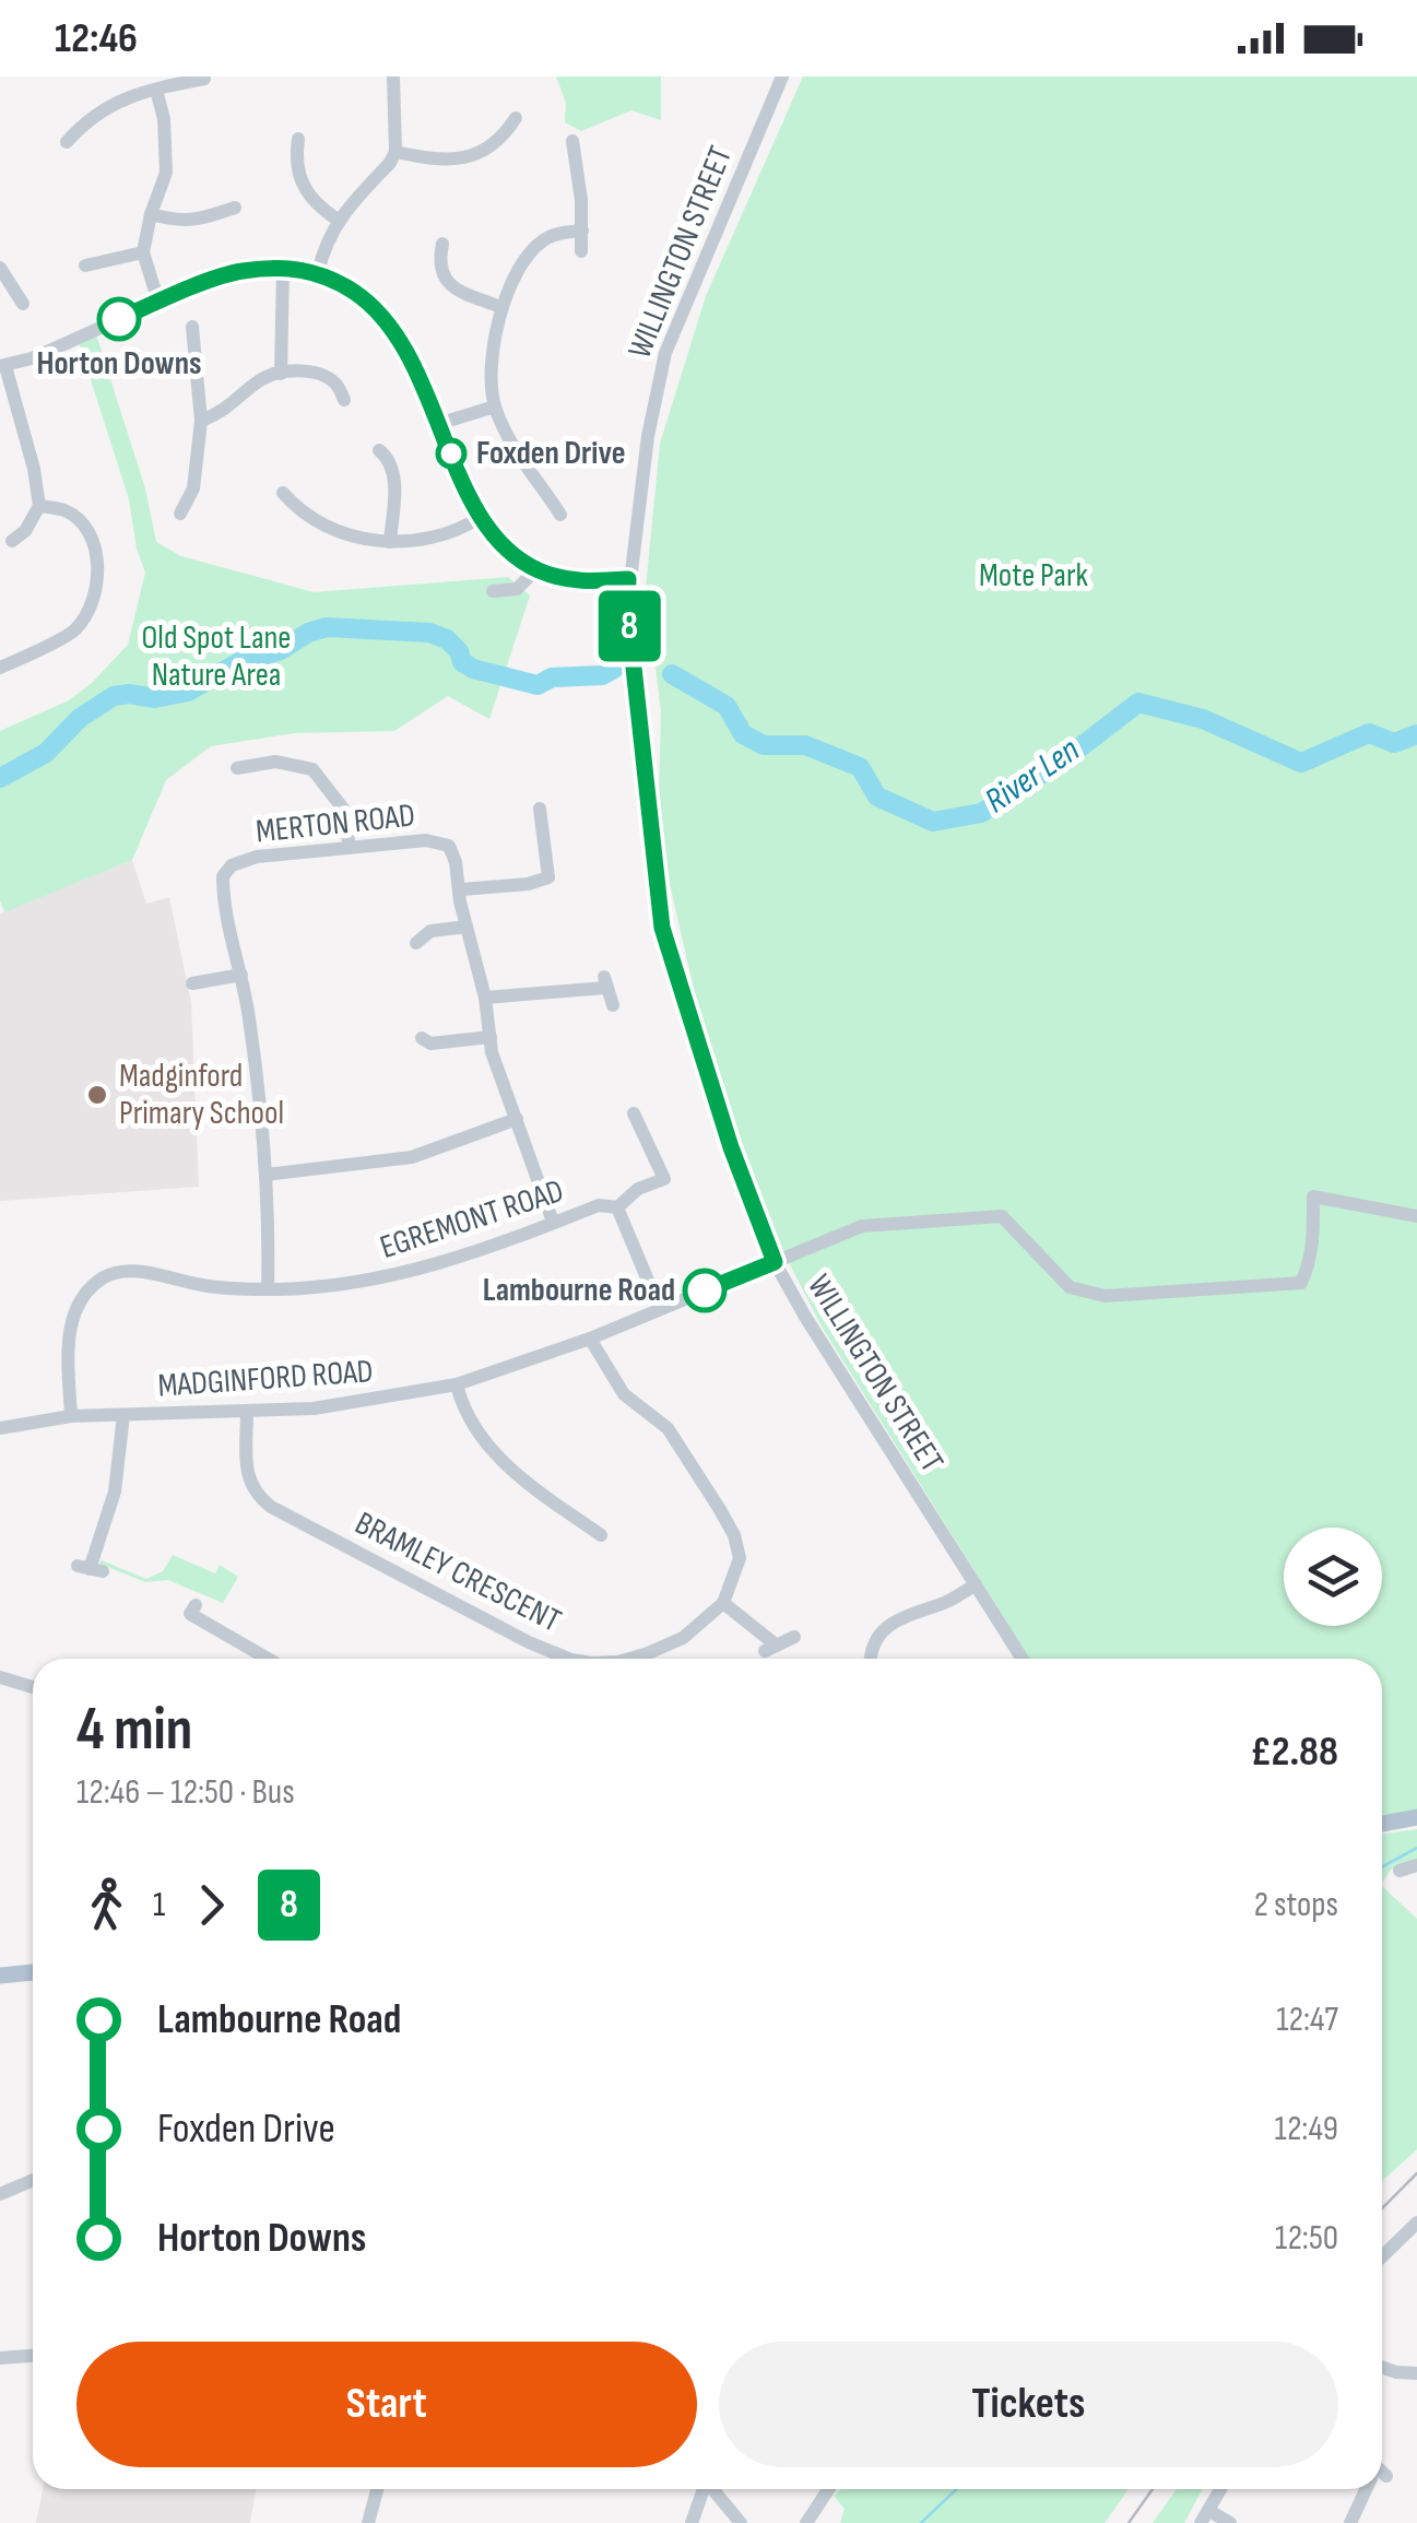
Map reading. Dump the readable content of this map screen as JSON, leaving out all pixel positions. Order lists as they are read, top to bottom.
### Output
{
  "streets": {
    "street": [
      "WILLINGTON STREET",
      "MERTON ROAD",
      "EGREMONT ROAD",
      "MADGINFORD ROAD",
      "BRAMLEY CRESCENT"
    ]
  },
  "crossings": [
    ["WILLINGTON STREET", "MADGINFORD ROAD"],
    ["MERTON ROAD", "EGREMONT ROAD"],
    ["EGREMONT ROAD", "MADGINFORD ROAD"],
    ["MADGINFORD ROAD", "BRAMLEY CRESCENT"]
  ],
  "water": ["River Len"],
  "parks": ["Mote Park", "Old Spot Lane Nature Area"],
  "places": [
    "Horton Downs",
    "Foxden Drive",
    "Madginford Primary School",
    "Lambourne Road"
  ],
  "lines": ["bus line 8"],
  "page": {
    "status": "12:46",
    "on_map": "8",
    "heading": ["4 min", "12:46 – 12:50 · Bus", "£2.88"],
    "legs": ["1", "8", "2 stops"],
    "list": [
      {
        "name": "Lambourne Road",
        "value": "12:47"
      },
      {
        "name": "Foxden Drive",
        "value": "12:49"
      },
      {
        "name": "Horton Downs",
        "value": "12:50"
      }
    ],
    "buttons": ["Start", "Tickets"]
  }
}
